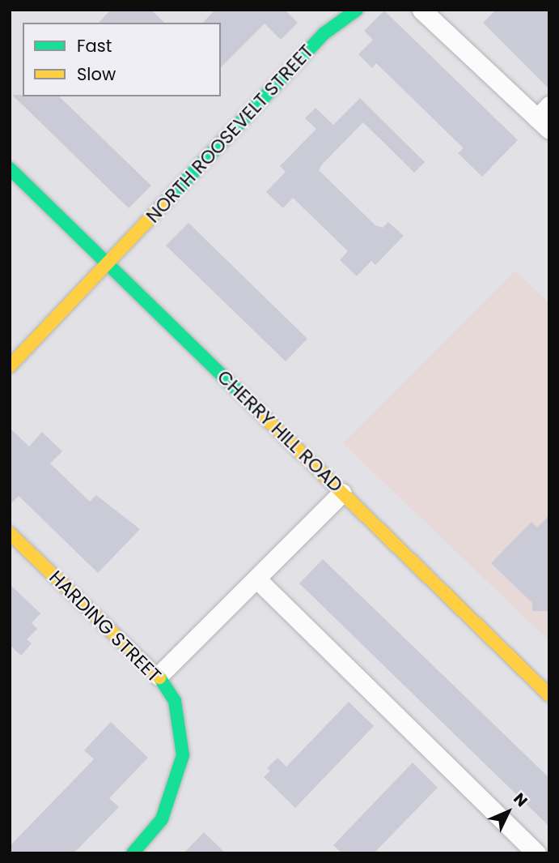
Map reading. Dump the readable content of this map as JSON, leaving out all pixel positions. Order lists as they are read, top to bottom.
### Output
{
  "streets": {
    "street": ["NORTH ROOSEVELT STREET", "CHERRY HILL ROAD", "HARDING STREET"]
  },
  "crossings": [
    ["NORTH ROOSEVELT STREET", "CHERRY HILL ROAD"]
  ],
  "legend": ["Fast", "Slow"],
  "north": "top right"
}
